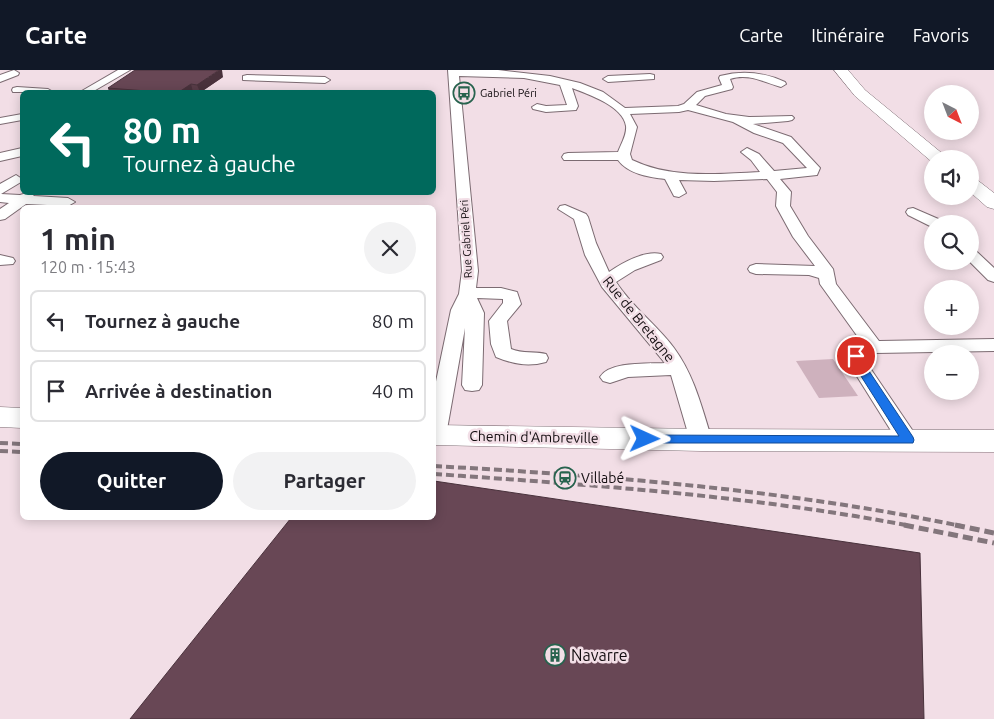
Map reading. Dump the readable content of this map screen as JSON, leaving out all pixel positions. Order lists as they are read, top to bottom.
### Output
{
  "streets": {
    "street": ["Rue Gabriel Péri", "Rue de Bretagne", "Chemin d'Ambreville"]
  },
  "crossings": [
    ["Rue de Bretagne", "Chemin d'Ambreville"]
  ],
  "places": {
    "bus stop": ["Gabriel Péri"],
    "station": ["Villabé"],
    "building": ["Navarre"]
  },
  "north": "bottom right",
  "page": {
    "header": "Carte",
    "nav": ["Carte", "Itinéraire", "Favoris"],
    "map_buttons": ["+", "−"],
    "turn": ["80 m", "Tournez à gauche"],
    "heading": ["1 min", "120 m · 15:43"],
    "list": [
      {
        "name": "Tournez à gauche",
        "value": "80 m"
      },
      {
        "name": "Arrivée à destination",
        "value": "40 m"
      }
    ],
    "buttons": ["Quitter", "Partager"]
  }
}
